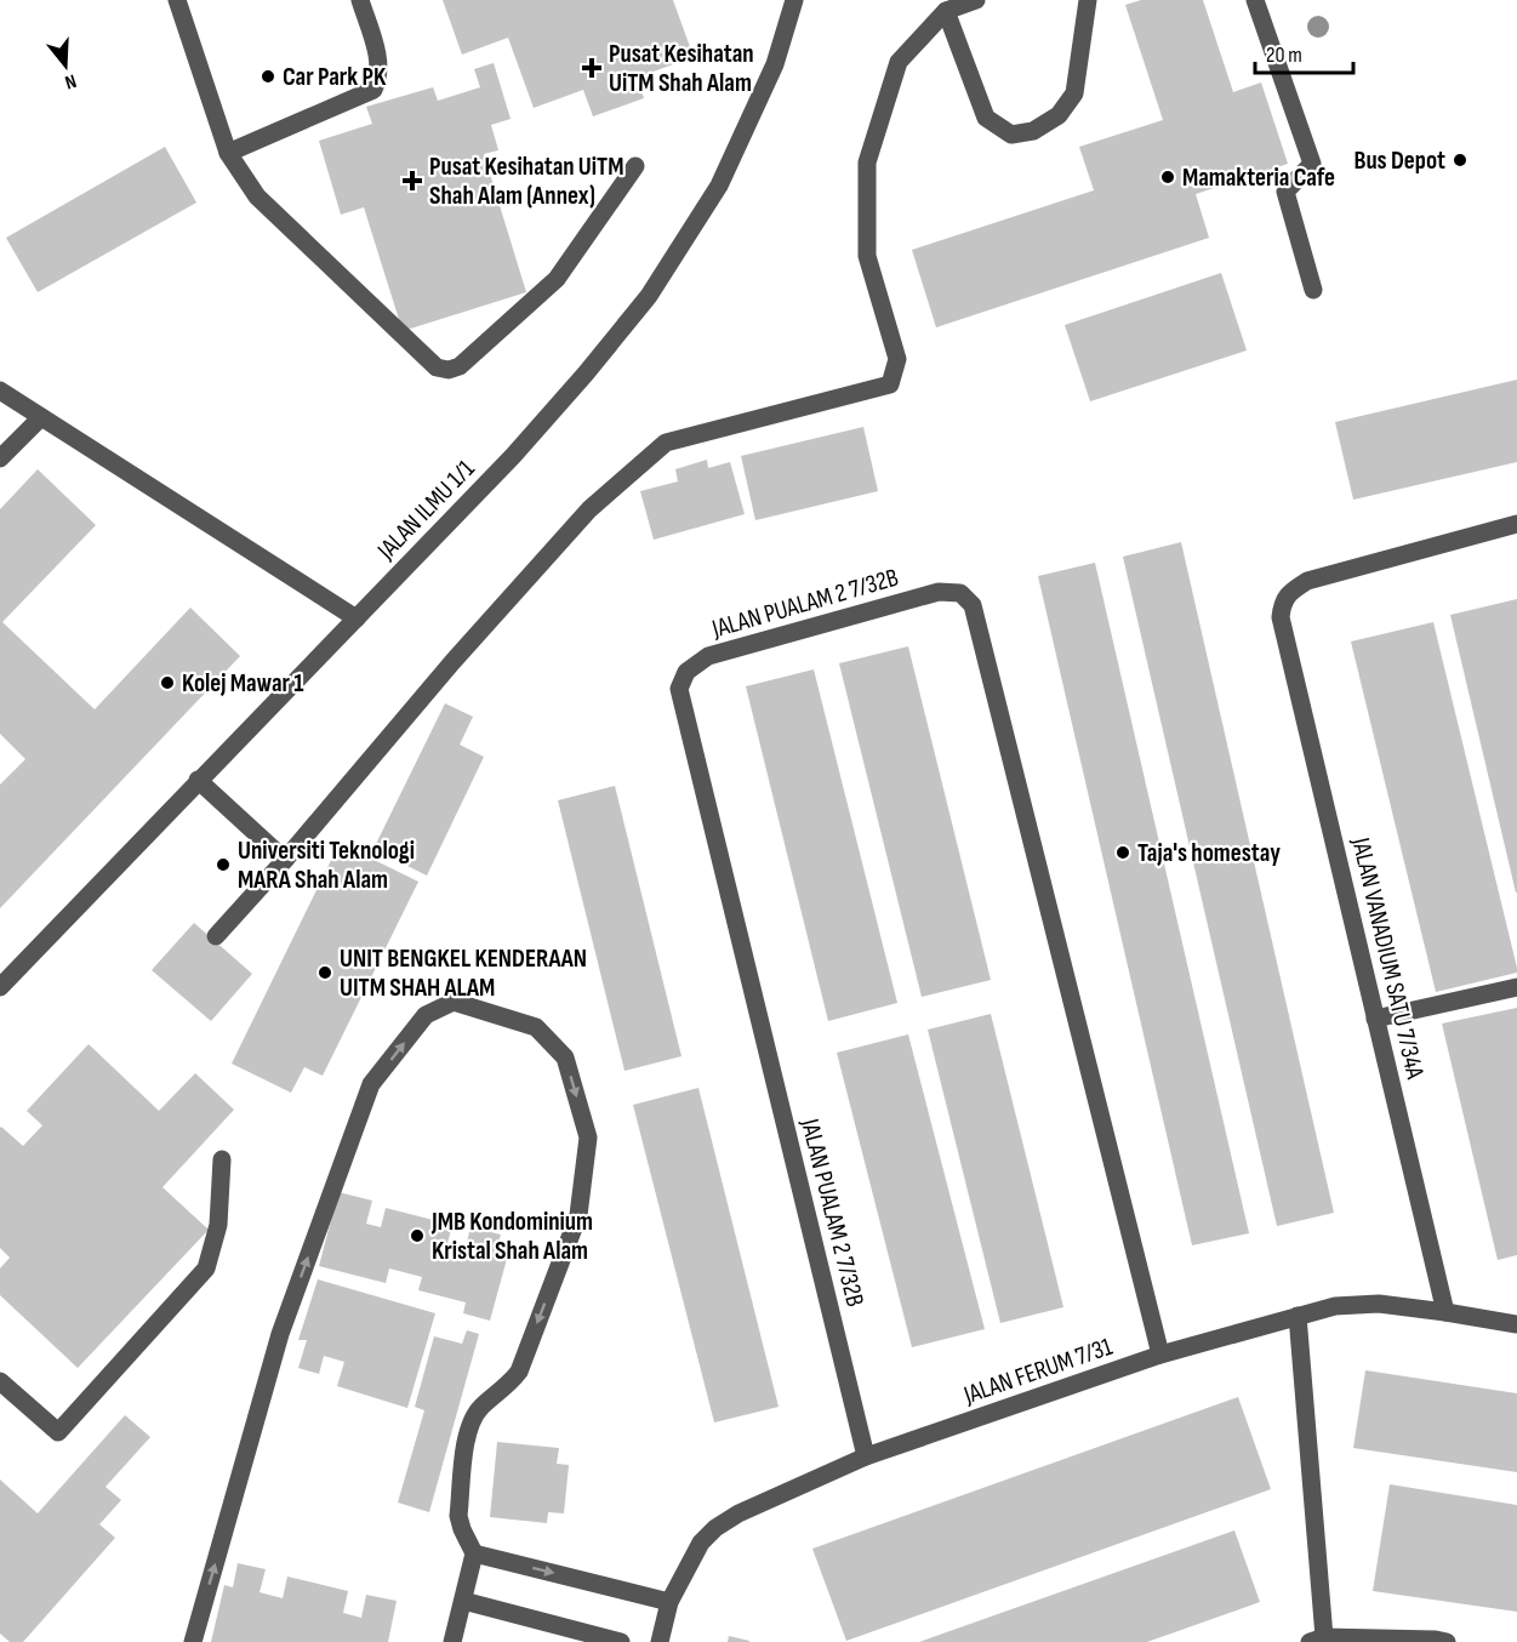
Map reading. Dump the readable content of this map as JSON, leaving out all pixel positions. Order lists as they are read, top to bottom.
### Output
{
  "streets": {
    "street": [
      "JALAN ILMU 1/1",
      "JALAN PUALAM 2 7/32B",
      "JALAN VANADIUM SATU 7/34A",
      "JALAN FERUM 7/31"
    ]
  },
  "crossings": [
    ["JALAN PUALAM 2 7/32B", "JALAN FERUM 7/31"],
    ["JALAN VANADIUM SATU 7/34A", "JALAN FERUM 7/31"]
  ],
  "places": {
    "health": ["Pusat Kesihatan UiTM Shah Alam", "Pusat Kesihatan UiTM Shah Alam (Annex)"],
    "other": [
      "Car Park PK",
      "Bus Depot",
      "Mamakteria Cafe",
      "Kolej Mawar 1",
      "Taja's homestay",
      "Universiti Teknologi MARA Shah Alam",
      "UNIT BENGKEL KENDERAAN UITM SHAH ALAM",
      "JMB Kondominium Kristal Shah Alam"
    ]
  },
  "scale_bar": "20 m",
  "north": "bottom"
}
